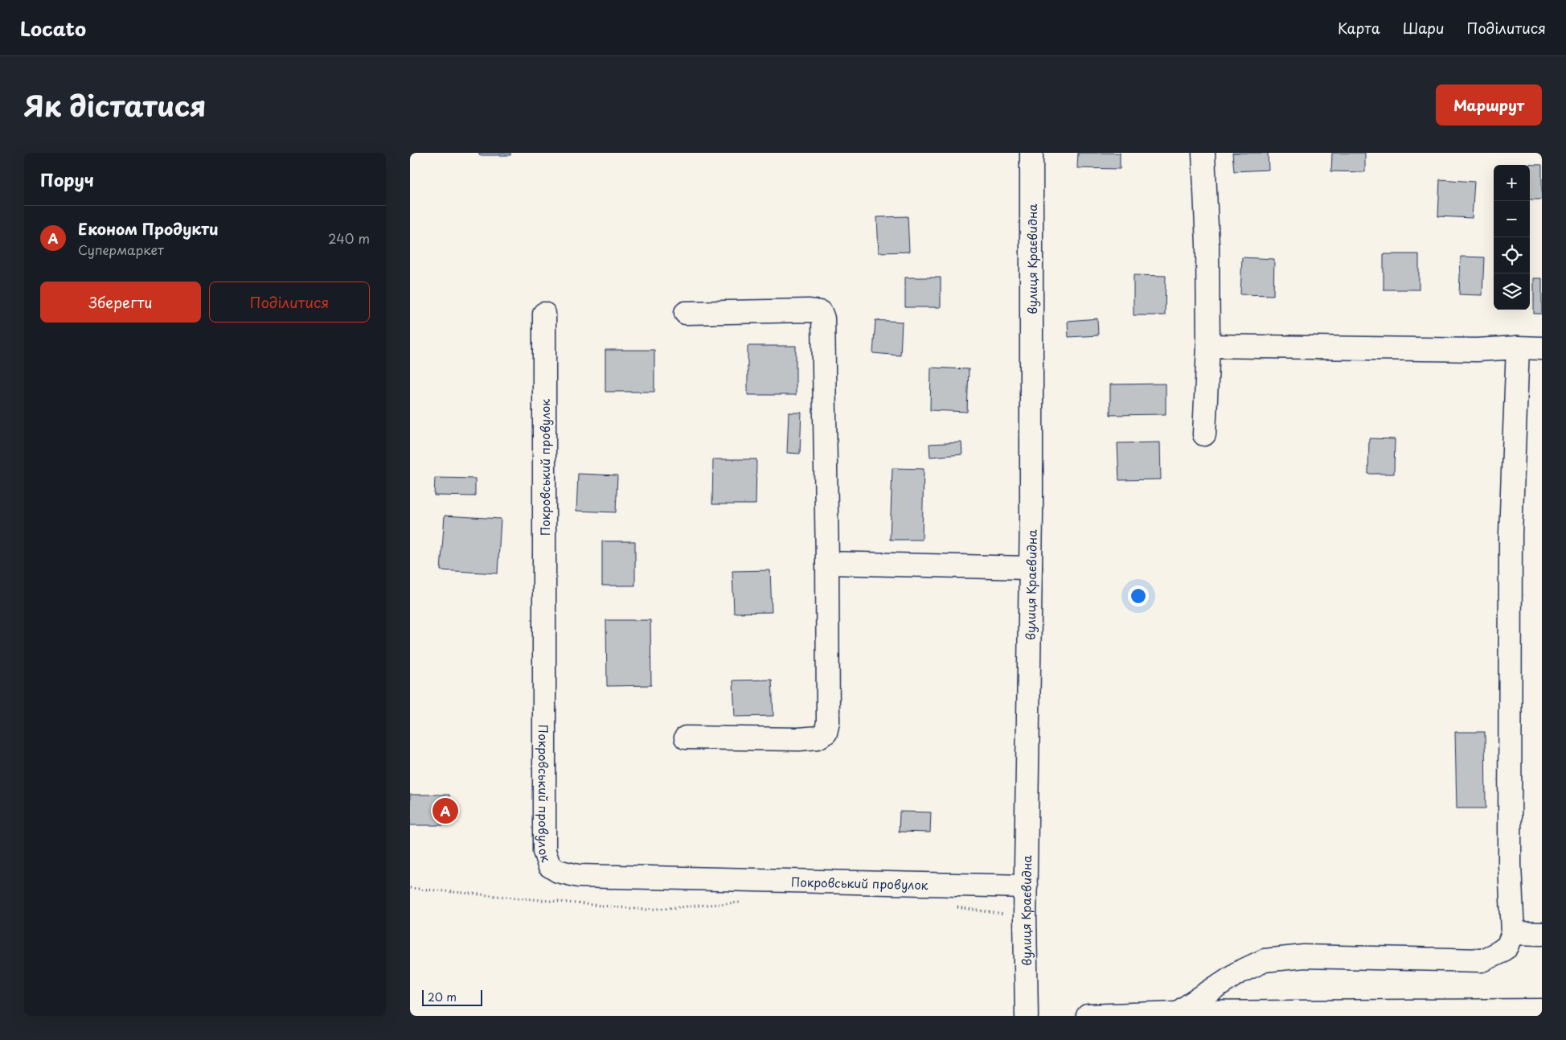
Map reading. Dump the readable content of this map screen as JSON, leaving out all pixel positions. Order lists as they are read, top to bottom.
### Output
{
  "streets": {
    "street": ["вулиця Краєвидна", "Покровський провулок"]
  },
  "crossings": [
    ["вулиця Краєвидна", "Покровський провулок"]
  ],
  "scale_bar": "20 m",
  "page": {
    "header": "Locato",
    "nav": ["Карта", "Шари", "Поділитися"],
    "title": "Як дістатися",
    "buttons": [
      "Маршрут",
      ["Зберегти", "Поділитися"]
    ],
    "heading": "Поруч",
    "map_buttons": ["+", "−"],
    "list": [
      {
        "mark": "A",
        "name": "Економ Продукти",
        "note": "Супермаркет",
        "value": "240 m"
      }
    ],
    "pins": "A",
    "scale": "20 m"
  }
}
